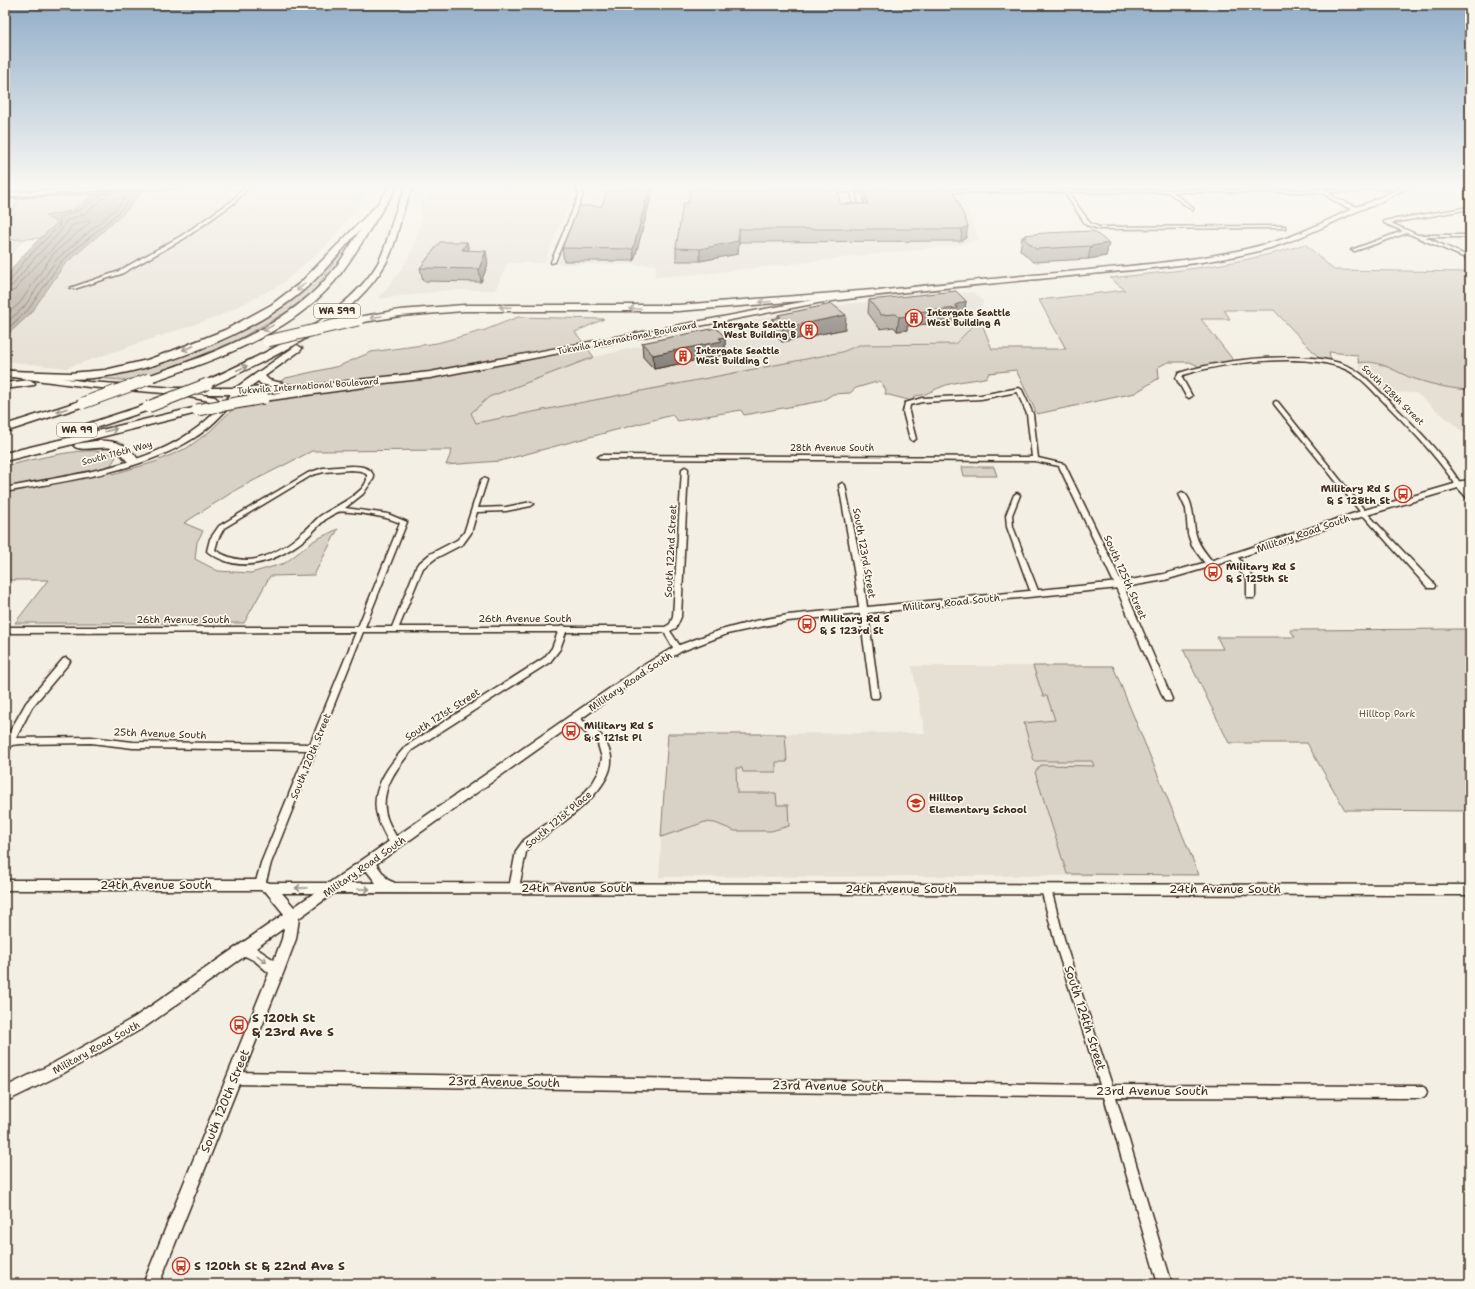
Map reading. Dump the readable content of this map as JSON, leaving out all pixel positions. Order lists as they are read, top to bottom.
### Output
{
  "streets": {
    "highway": ["WA 599", "WA 99"],
    "main road": ["Tukwila International Boulevard"],
    "street": [
      "South 128th Street",
      "28th Avenue South",
      "South 116th Way",
      "Military Road South",
      "South 122nd Street",
      "South 123rd Street",
      "South 125th Street",
      "26th Avenue South",
      "South 121st Street",
      "25th Avenue South",
      "South 120th Street",
      "South 121st Place",
      "24th Avenue South",
      "South 124th Street",
      "23rd Avenue South"
    ]
  },
  "crossings": [
    ["WA 599", "Tukwila International Boulevard"],
    ["WA 599", "WA 99"],
    ["Tukwila International Boulevard", "WA 99"],
    ["Tukwila International Boulevard", "South 116th Way"],
    ["South 128th Street", "Military Road South"],
    ["28th Avenue South", "South 125th Street"],
    ["Military Road South", "South 123rd Street"],
    ["Military Road South", "South 125th Street"],
    ["Military Road South", "South 121st Street"],
    ["Military Road South", "South 120th Street"],
    ["Military Road South", "South 121st Place"],
    ["Military Road South", "24th Avenue South"],
    ["South 122nd Street", "26th Avenue South"],
    ["26th Avenue South", "South 121st Street"],
    ["26th Avenue South", "South 120th Street"],
    ["25th Avenue South", "South 120th Street"],
    ["South 120th Street", "24th Avenue South"],
    ["South 120th Street", "23rd Avenue South"],
    ["South 121st Place", "24th Avenue South"],
    ["24th Avenue South", "South 124th Street"],
    ["South 124th Street", "23rd Avenue South"]
  ],
  "parks": ["Hilltop Park"],
  "places": {
    "building": ["Intergate Seattle West Building A", "Intergate Seattle West Building B", "Intergate Seattle West Building C"],
    "bus stop": [
      "Military Rd S & S 128th St",
      "Military Rd S & S 125th St",
      "Military Rd S & S 123rd St",
      "Military Rd S & S 121st Pl",
      "S 120th St & 23rd Ave S",
      "S 120th St & 22nd Ave S"
    ],
    "school or university": ["Hilltop Elementary School"]
  }
}
